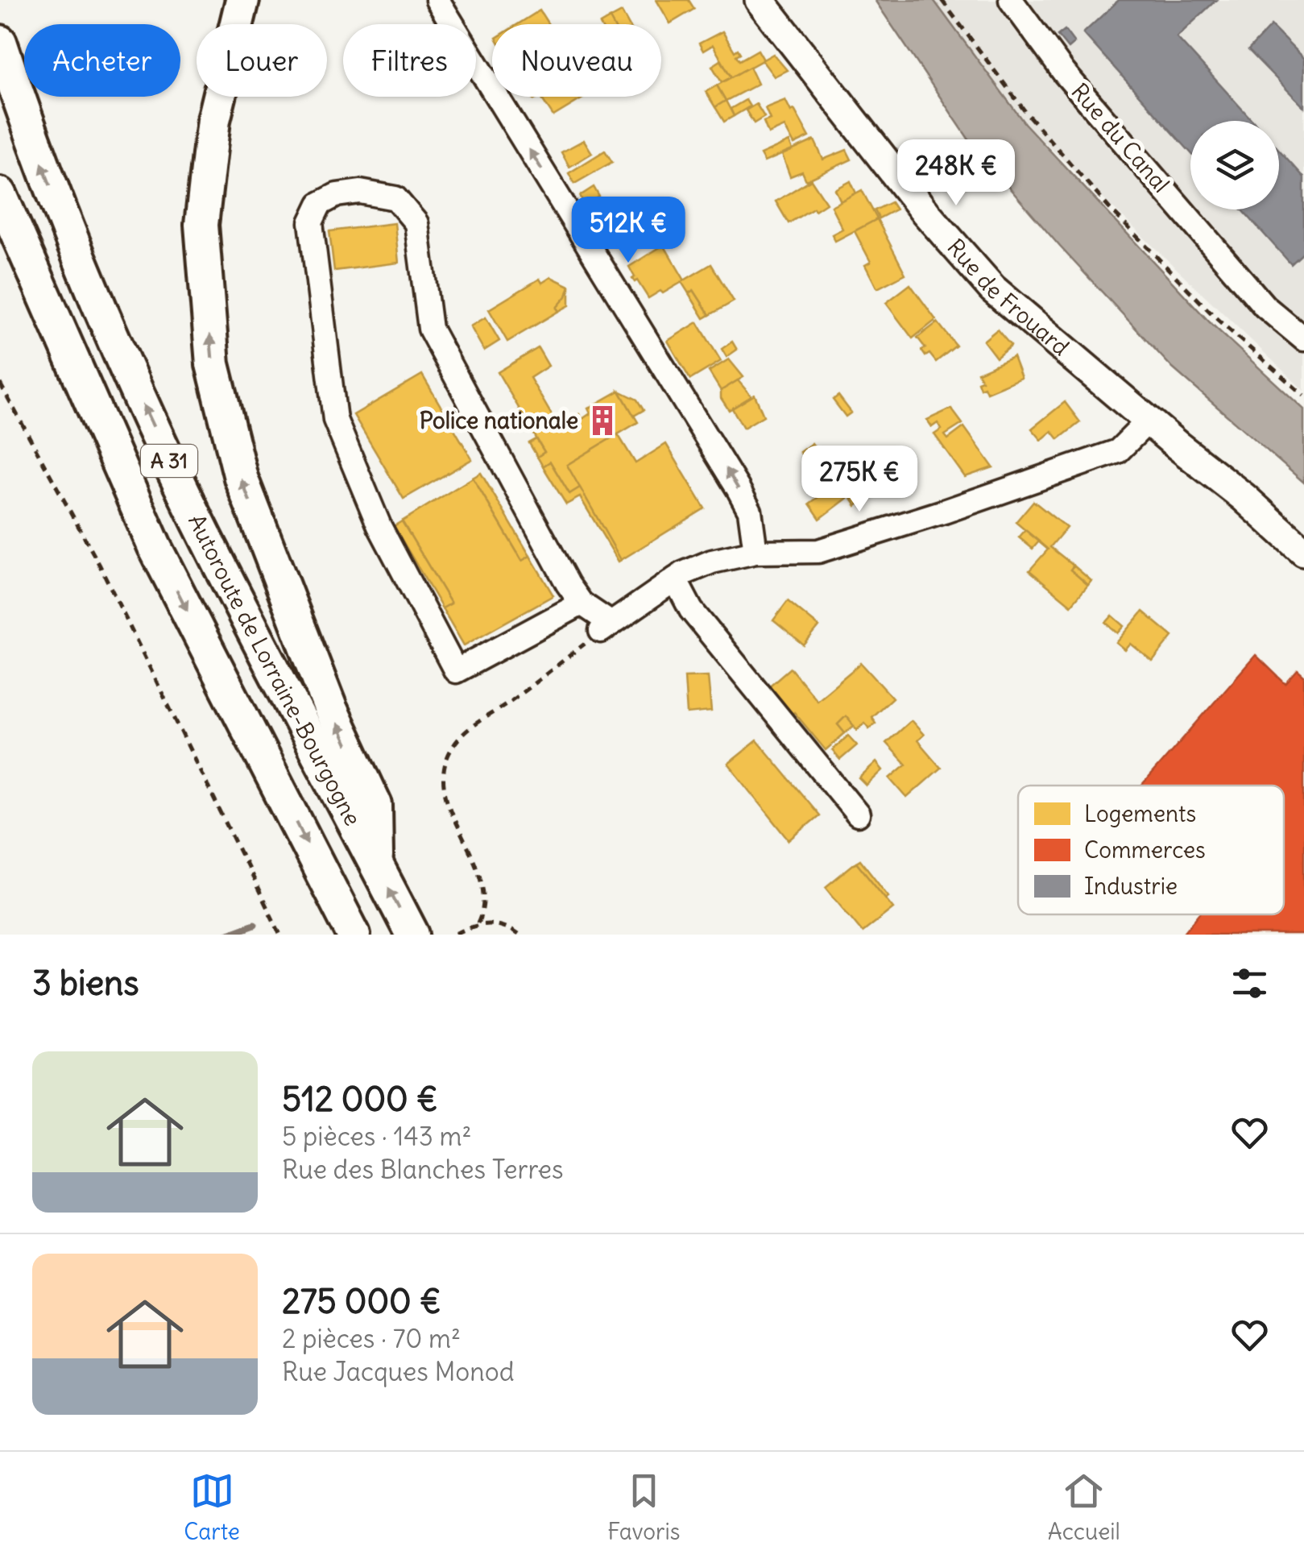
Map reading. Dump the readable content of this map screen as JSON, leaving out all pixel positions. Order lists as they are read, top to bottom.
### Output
{
  "streets": {
    "highway": ["A 31", "Autoroute de Lorraine-Bourgogne"],
    "main road": ["Rue de Frouard"],
    "street": ["Rue du Canal"]
  },
  "places": {
    "building": ["Police nationale"]
  },
  "legend": ["Logements", "Commerces", "Industrie"],
  "page": {
    "chip": [
      "Acheter",
      "Louer",
      "Filtres",
      "Nouveau"
    ],
    "price": ["248K €", "512K €", "275K €"],
    "heading": "3 biens",
    "list": [
      {
        "name": "512 000 €",
        "note": "5 pièces · 143 m² · Rue des Blanches Terres"
      },
      {
        "name": "275 000 €",
        "note": "2 pièces · 70 m² · Rue Jacques Monod"
      }
    ],
    "tabs": ["Carte", "Favoris", "Accueil"]
  }
}
